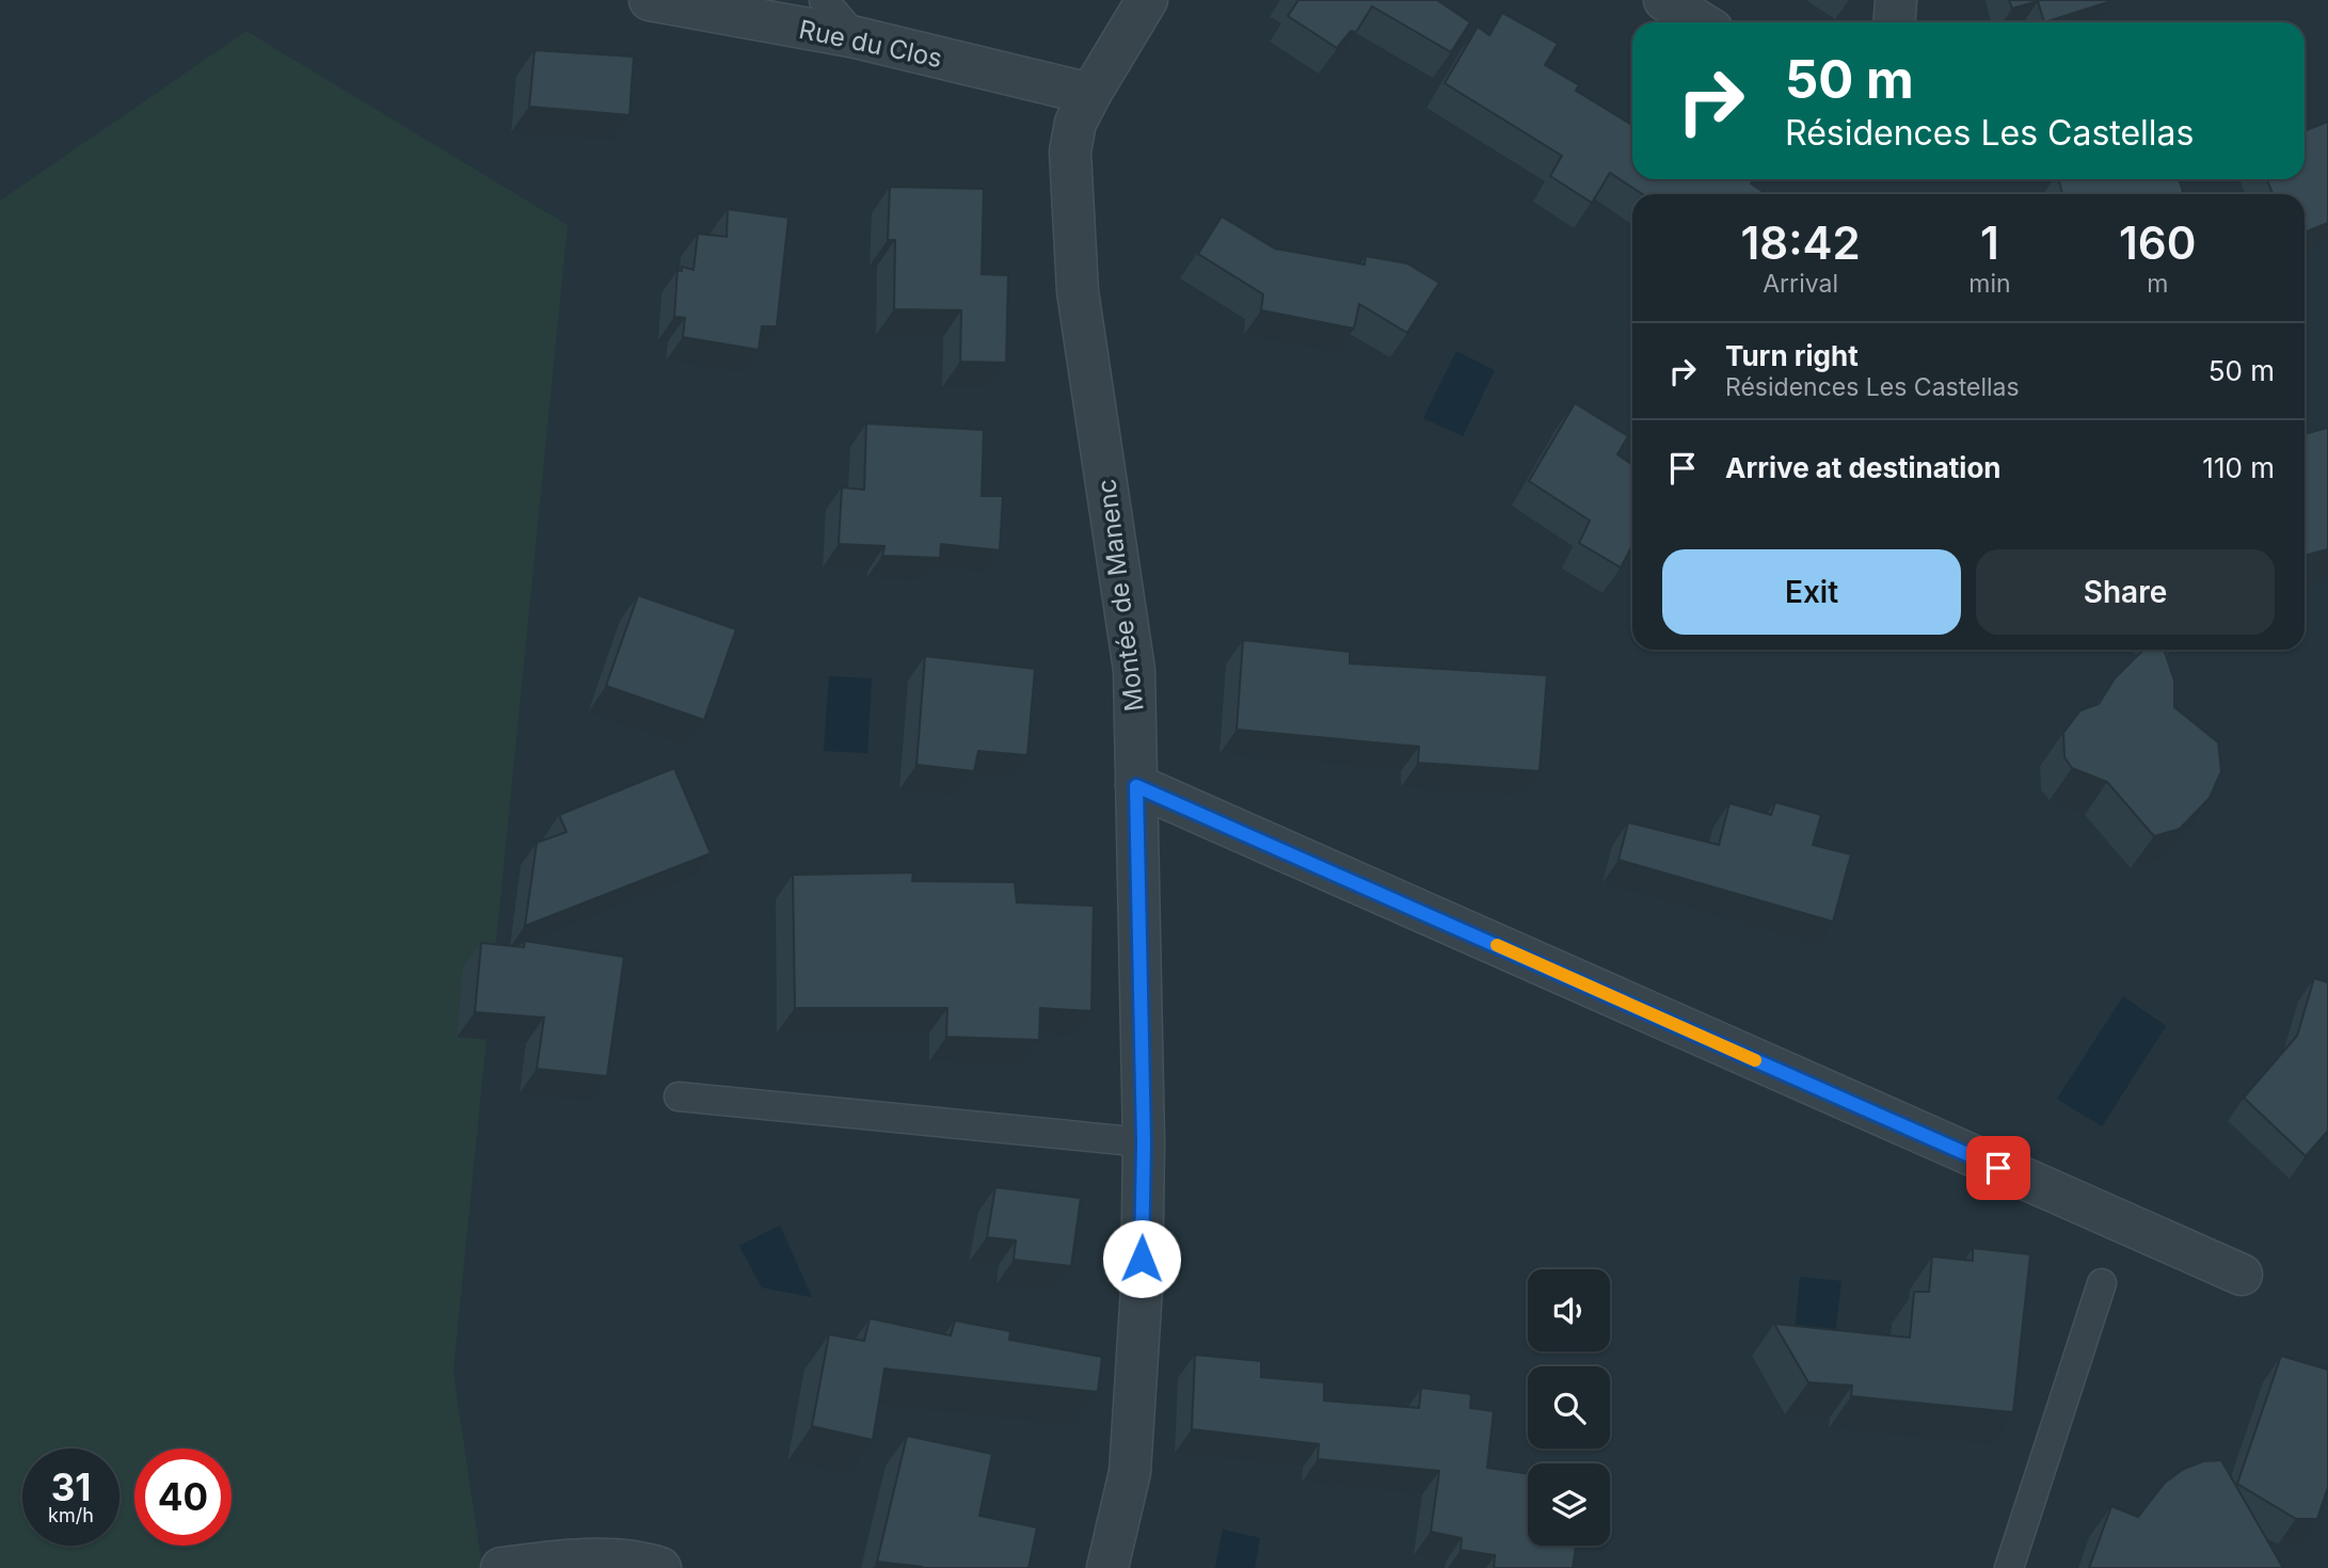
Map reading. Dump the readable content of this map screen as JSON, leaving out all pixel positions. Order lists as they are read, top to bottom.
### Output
{
  "streets": {
    "street": ["Rue du Clos", "Montée de Manenc"]
  },
  "crossings": [
    ["Rue du Clos", "Montée de Manenc"]
  ],
  "page": {
    "turn": ["50 m", "Résidences Les Castellas"],
    "eta": [
      "18:42",
      "Arrival",
      "1",
      "min",
      "160",
      "m"
    ],
    "list": [
      {
        "name": "Turn right",
        "note": "Résidences Les Castellas",
        "value": "50 m"
      },
      {
        "name": "Arrive at destination",
        "value": "110 m"
      }
    ],
    "buttons": ["Exit", "Share"],
    "speed": "31 km/h",
    "limit": "40"
  }
}
